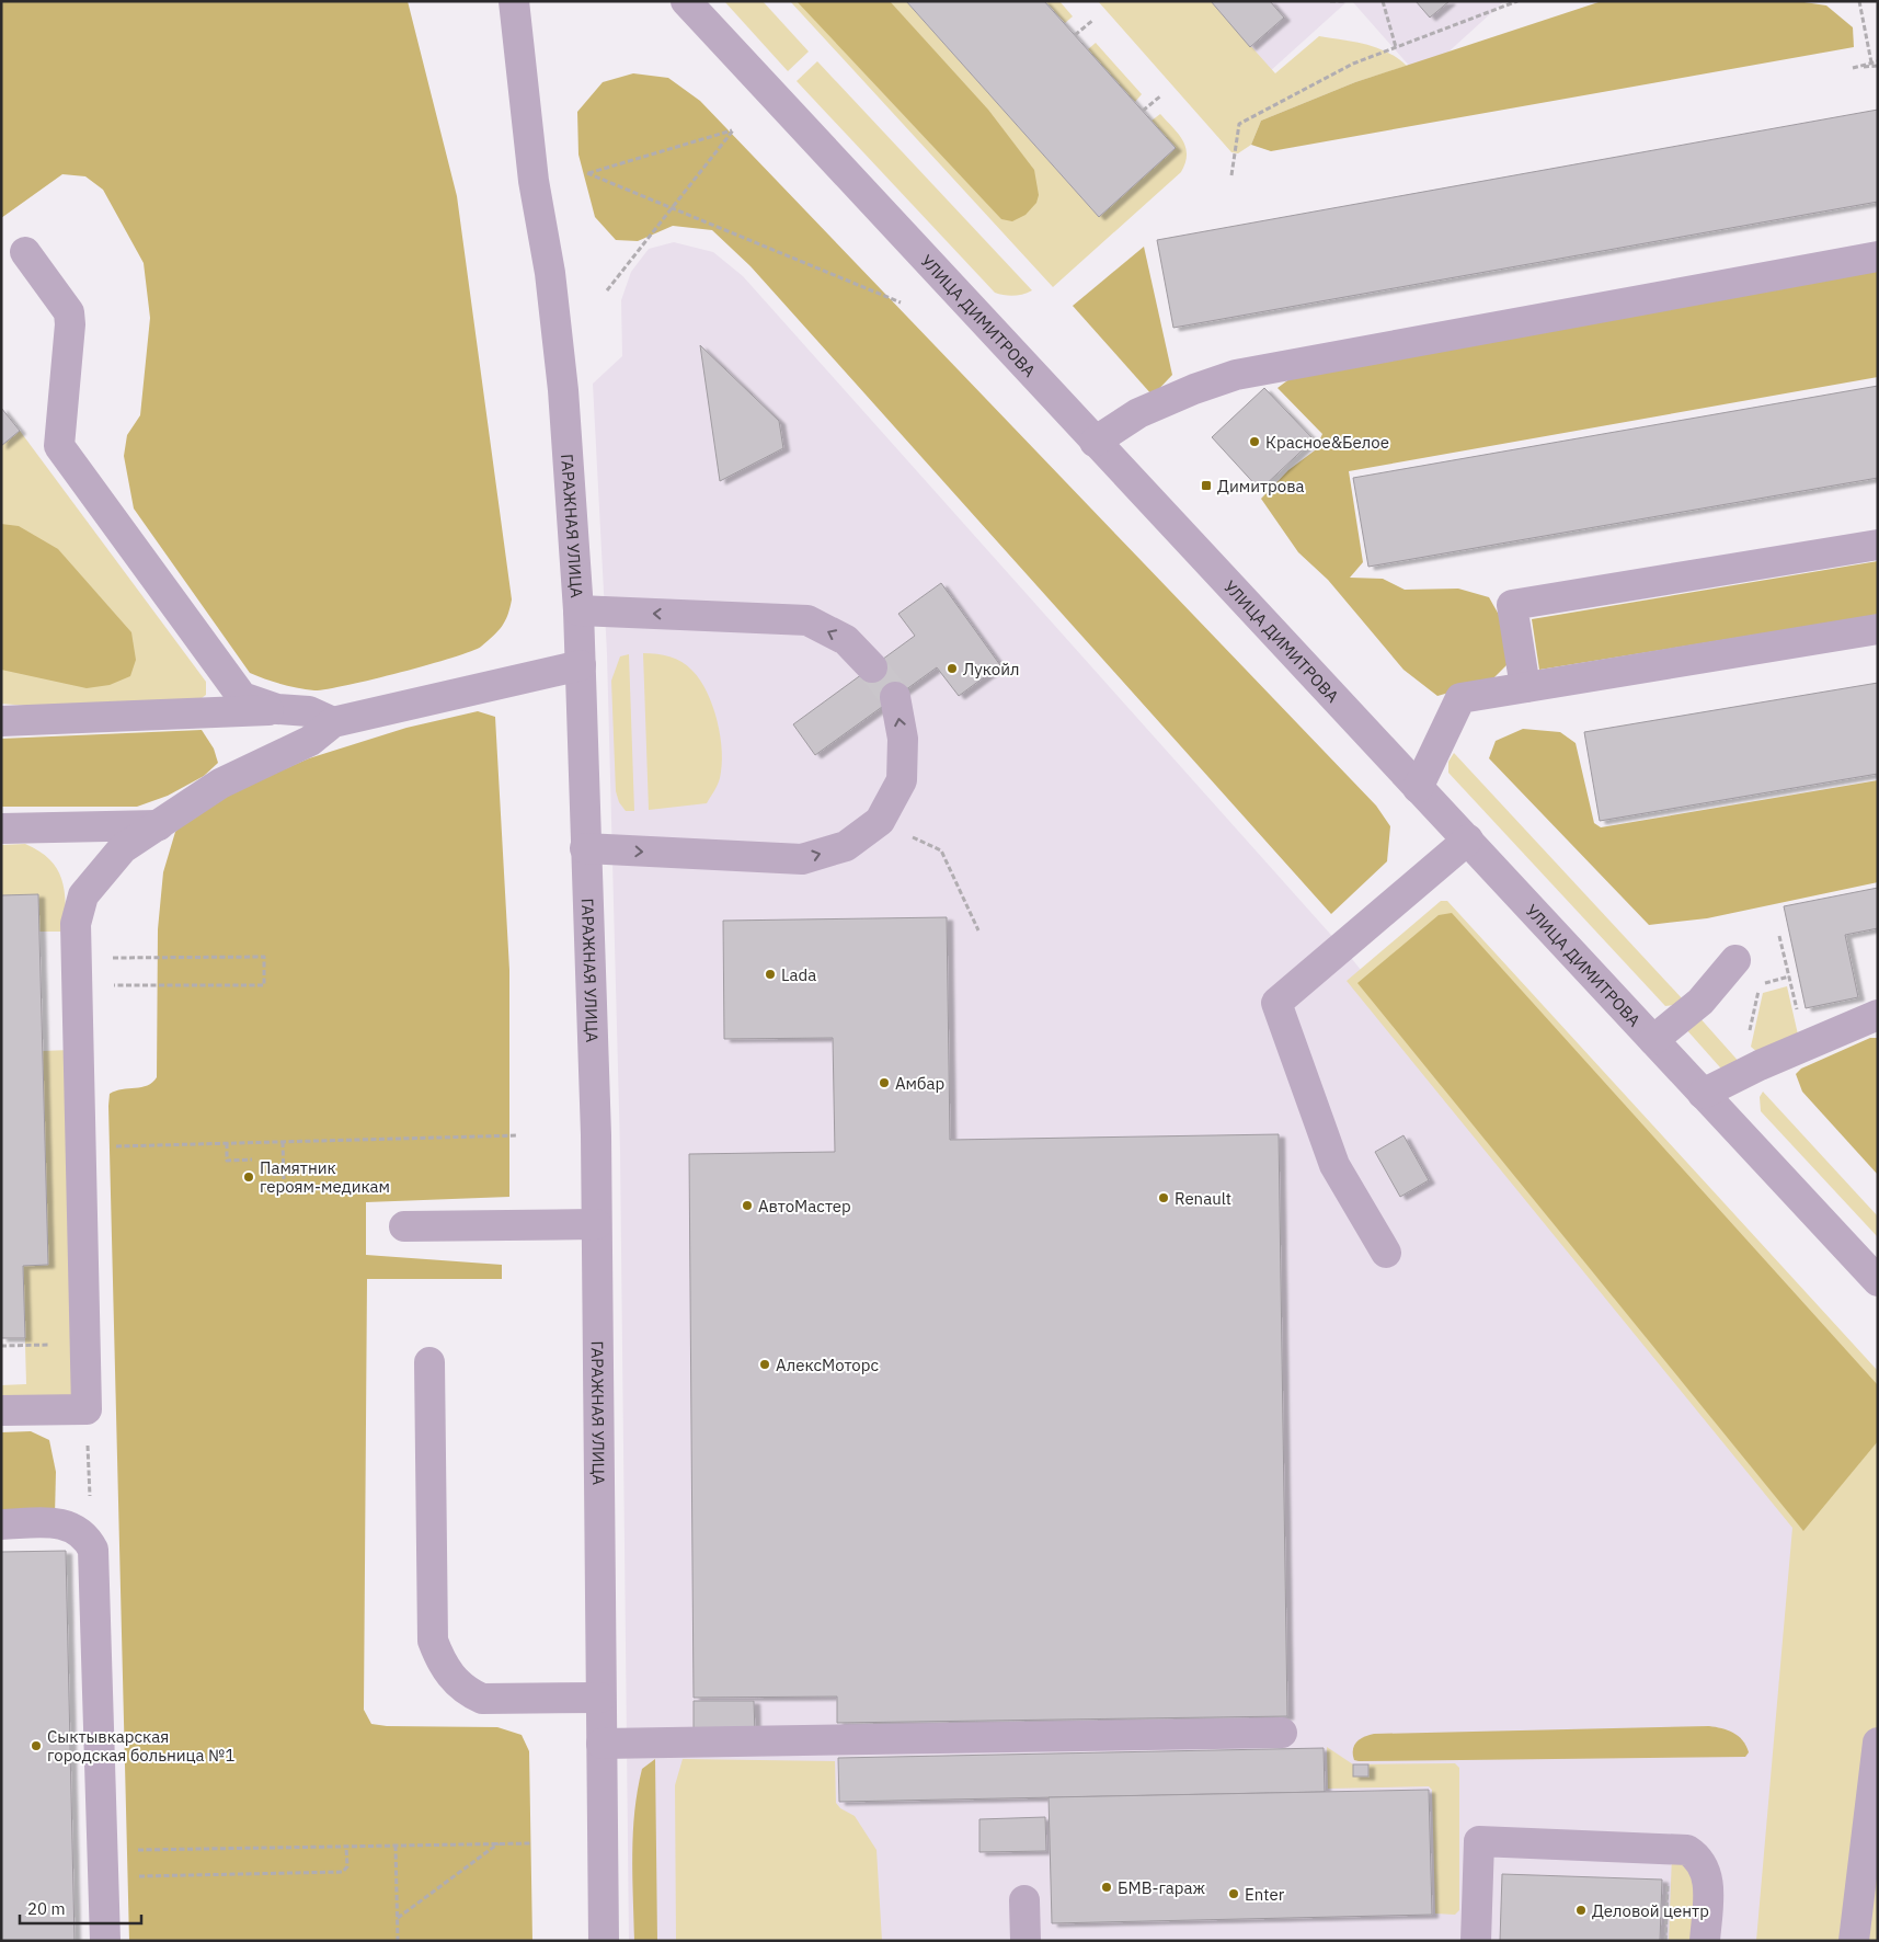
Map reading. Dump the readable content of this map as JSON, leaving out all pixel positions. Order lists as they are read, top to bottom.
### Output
{
  "streets": {
    "street": ["УЛИЦА ДИМИТРОВА", "ГАРАЖНАЯ УЛИЦА"]
  },
  "places": {
    "other": [
      "Красное&Белое",
      "Лукойл",
      "Lada",
      "Амбар",
      "Памятник героям-медикам",
      "Renault",
      "АвтоМастер",
      "АлексМоторс",
      "Сыктывкарская городская больница №1",
      "БМВ-гараж",
      "Enter",
      "Деловой центр"
    ],
    "transit": ["Димитрова"]
  },
  "scale_bar": "20 m"
}
